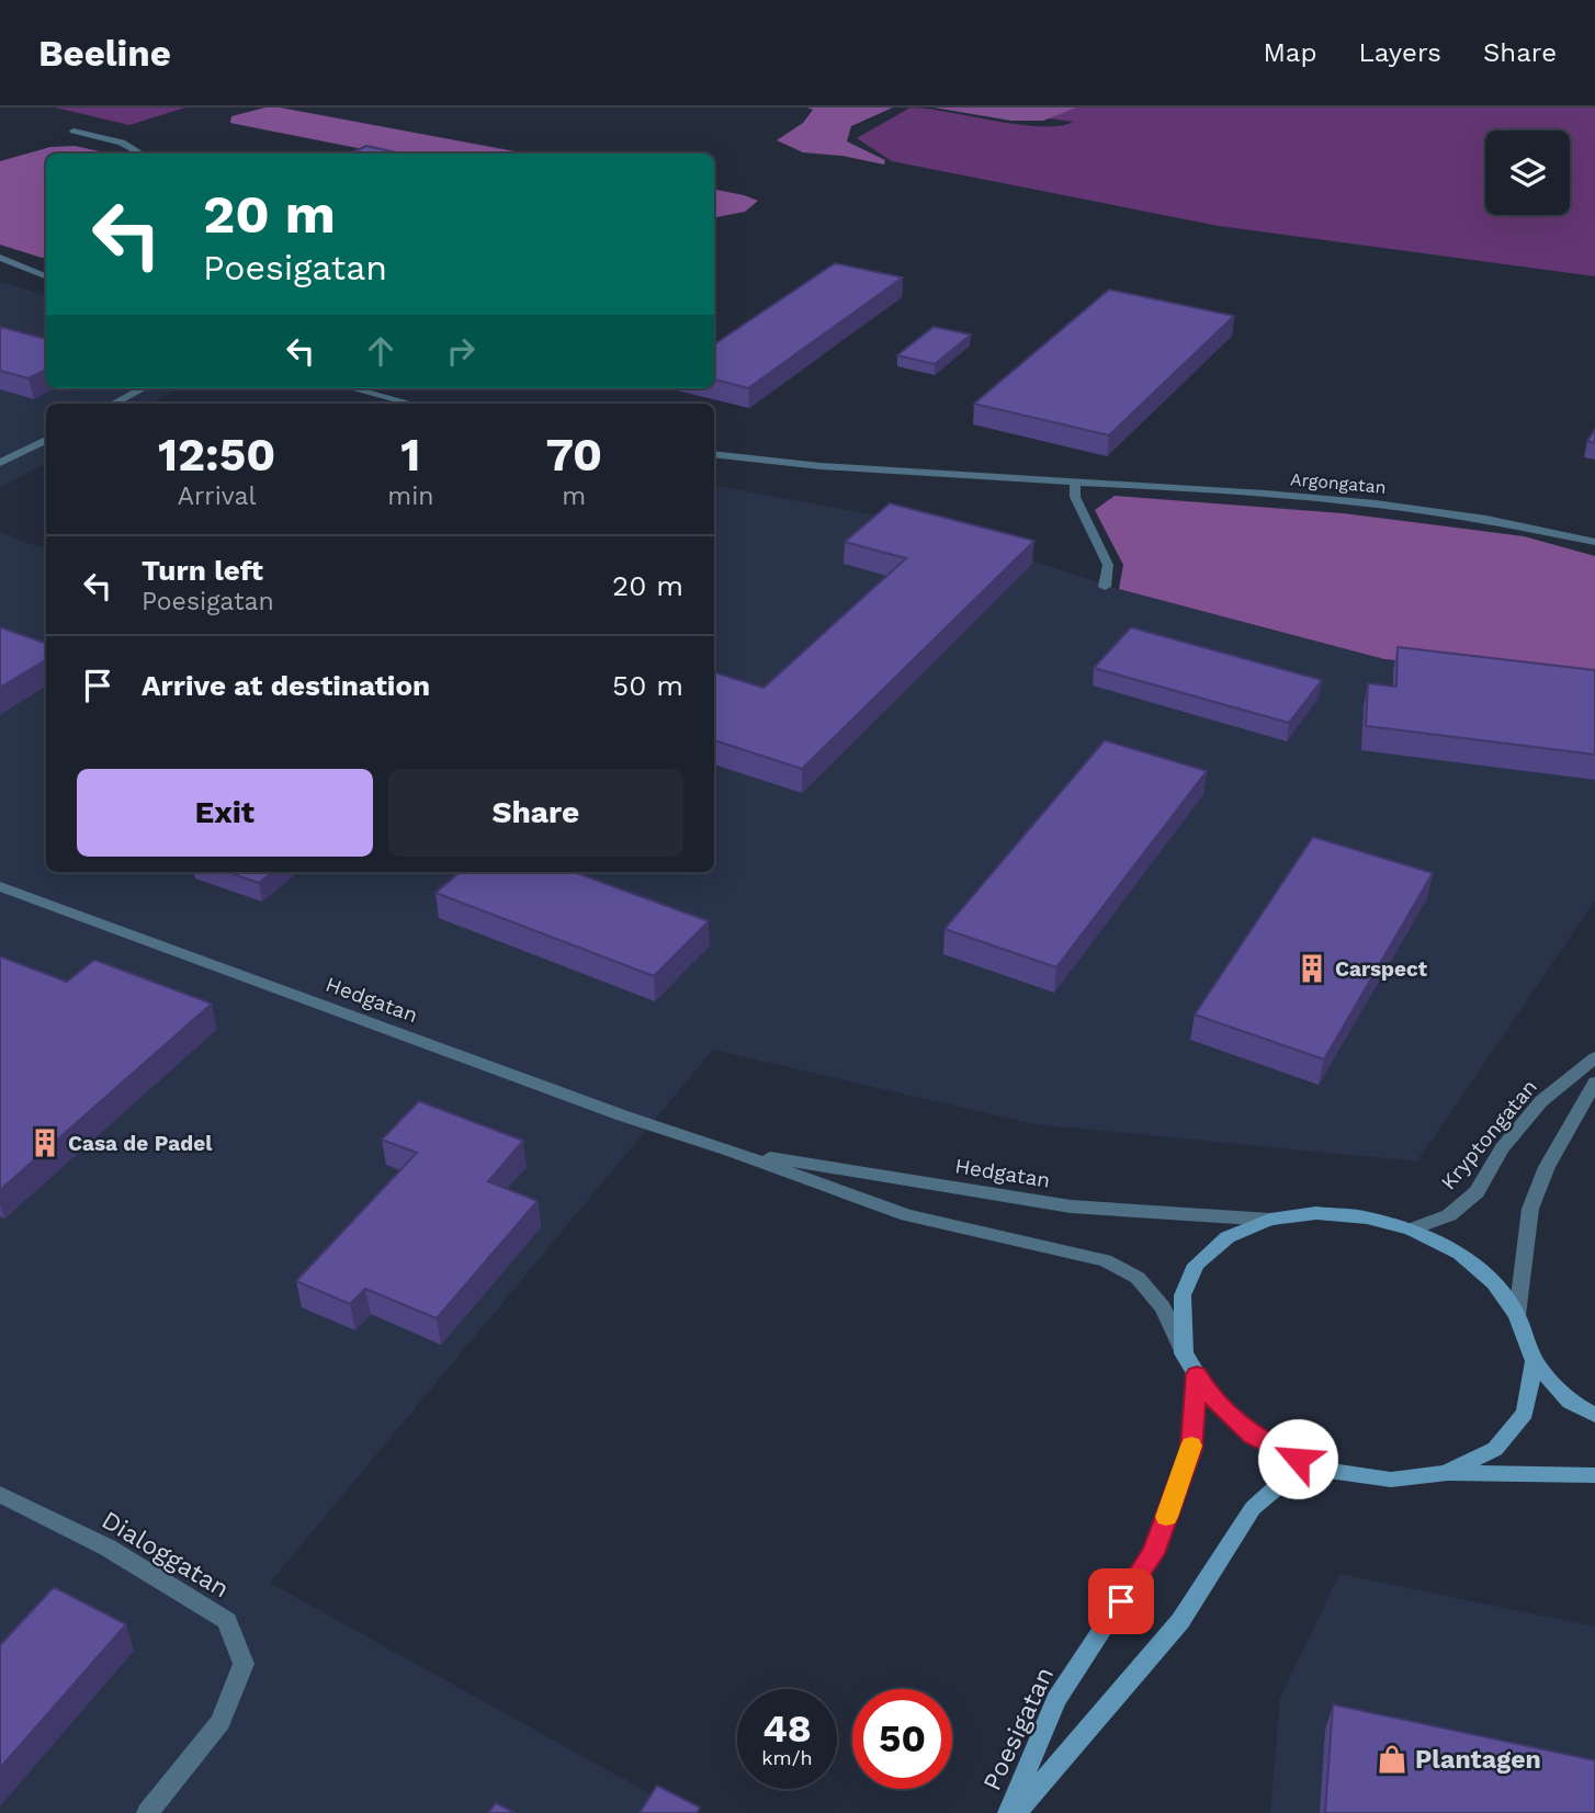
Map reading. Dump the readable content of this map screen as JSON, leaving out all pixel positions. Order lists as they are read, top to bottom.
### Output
{
  "streets": {
    "main road": ["Poesigatan"],
    "street": [
      "Argongatan",
      "Hedgatan",
      "Kryptongatan",
      "Dialoggatan"
    ]
  },
  "places": {
    "building": ["Carspect", "Casa de Padel"],
    "shop": ["Plantagen"]
  },
  "page": {
    "header": "Beeline",
    "nav": ["Map", "Layers", "Share"],
    "turn": ["20 m", "Poesigatan"],
    "eta": [
      "12:50",
      "Arrival",
      "1",
      "min",
      "70",
      "m"
    ],
    "list": [
      {
        "name": "Turn left",
        "note": "Poesigatan",
        "value": "20 m"
      },
      {
        "name": "Arrive at destination",
        "value": "50 m"
      }
    ],
    "buttons": ["Exit", "Share"],
    "speed": "48 km/h",
    "limit": "50"
  }
}
